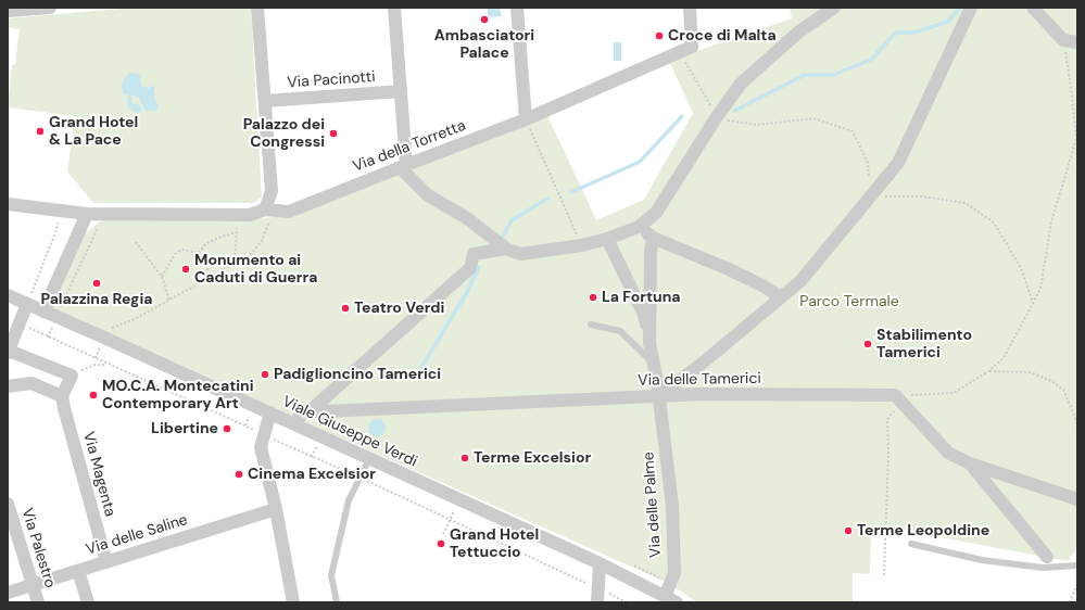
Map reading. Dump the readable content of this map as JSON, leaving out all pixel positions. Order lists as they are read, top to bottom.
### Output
{
  "streets": {
    "street": [
      "Via Pacinotti",
      "Via della Torretta",
      "Via delle Tamerici",
      "Viale Giuseppe Verdi",
      "Via Magenta",
      "Via delle Palme",
      "Via delle Saline",
      "Via Palestro"
    ]
  },
  "crossings": [
    ["Via delle Tamerici", "Via delle Palme"],
    ["Viale Giuseppe Verdi", "Via delle Palme"],
    ["Via Magenta", "Via delle Saline"],
    ["Via delle Saline", "Via Palestro"]
  ],
  "parks": ["Parco Termale"],
  "places": [
    "Ambasciatori Palace",
    "Croce di Malta",
    "Grand Hotel & La Pace",
    "Palazzo dei Congressi",
    "Monumento ai Caduti di Guerra",
    "Palazzina Regia",
    "La Fortuna",
    "Teatro Verdi",
    "Stabilimento Tamerici",
    "Padiglioncino Tamerici",
    "MO.C.A. Montecatini Contemporary Art",
    "Libertine",
    "Terme Excelsior",
    "Cinema Excelsior",
    "Terme Leopoldine",
    "Grand Hotel Tettuccio"
  ]
}
